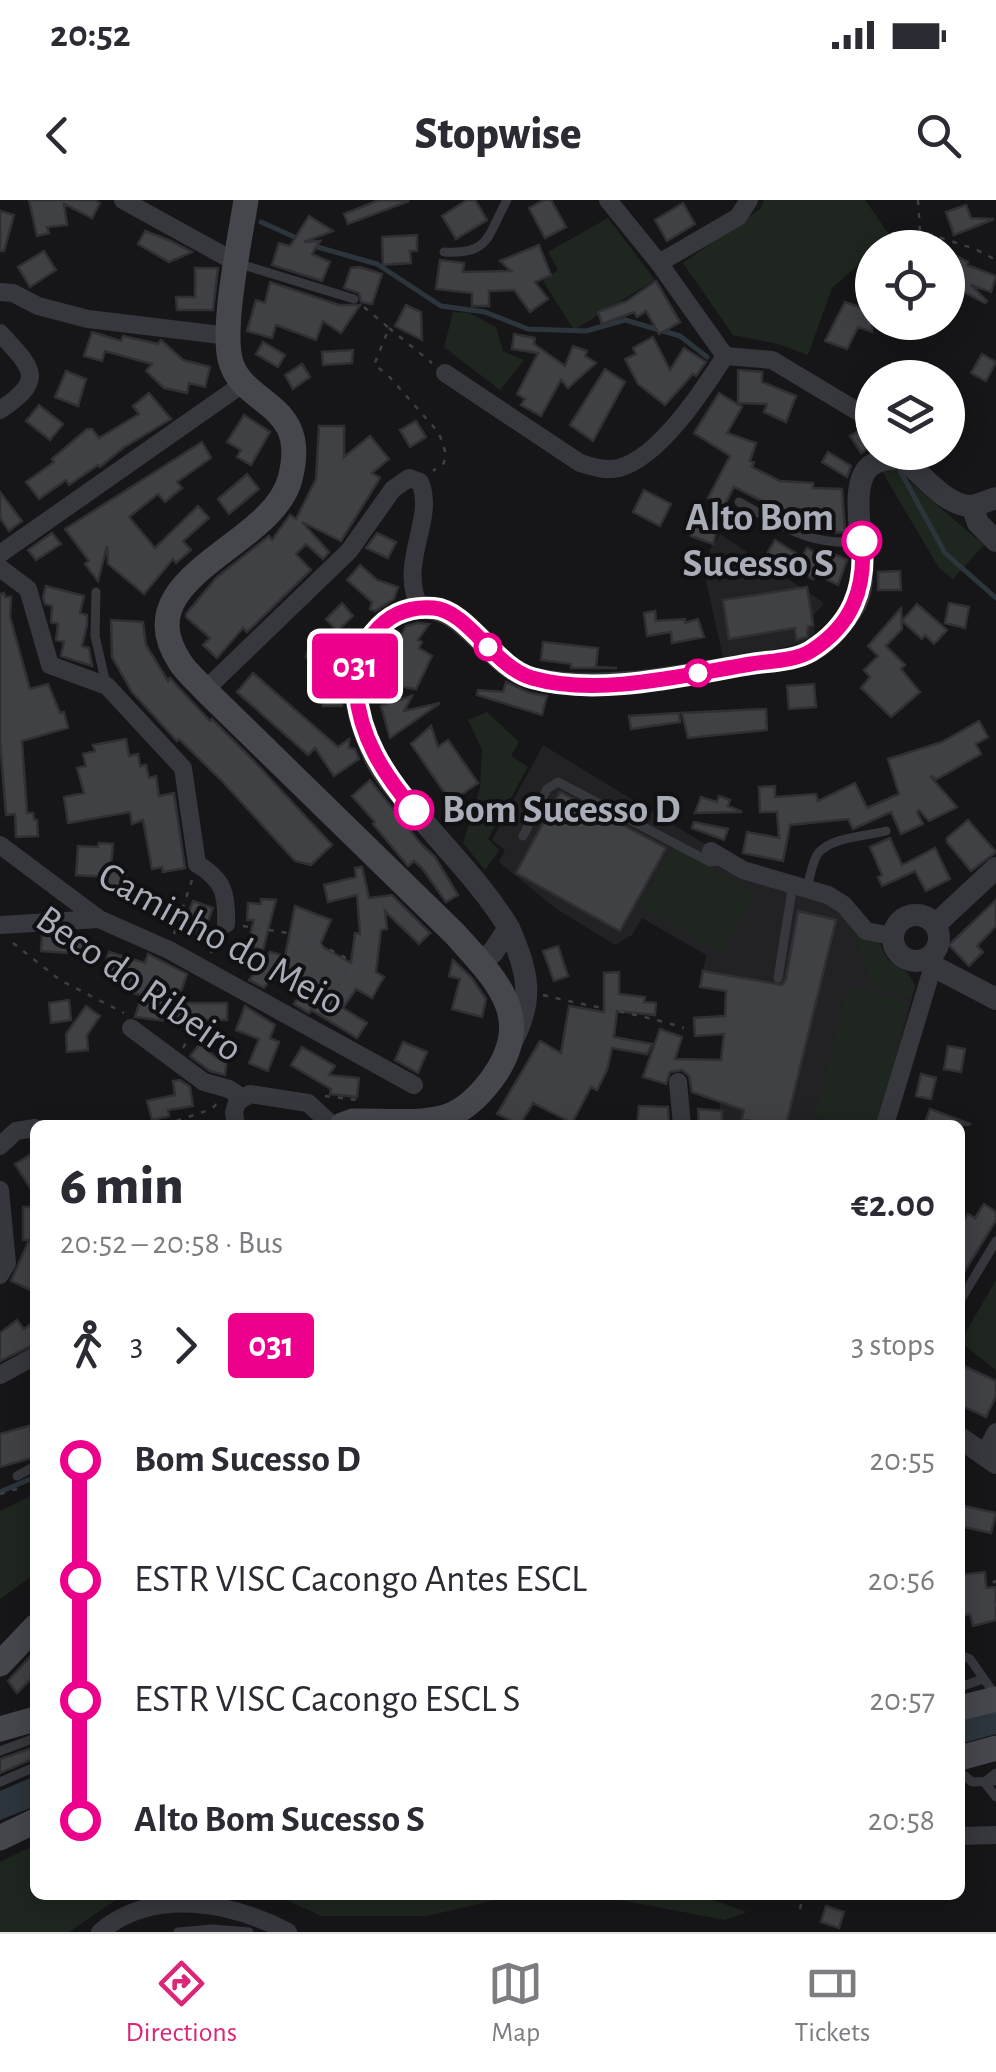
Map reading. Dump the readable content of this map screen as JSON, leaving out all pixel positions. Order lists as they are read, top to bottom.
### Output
{
  "streets": {
    "street": ["Caminho do Meio", "Beco do Ribeiro"]
  },
  "places": ["Alto Bom Sucesso S", "Bom Sucesso D"],
  "lines": ["bus line 031"],
  "page": {
    "status": "20:52",
    "header": "Stopwise",
    "on_map": "031",
    "heading": ["6 min", "20:52 – 20:58 · Bus", "€2.00"],
    "legs": ["3", "031", "3 stops"],
    "list": [
      {
        "name": "Bom Sucesso D",
        "value": "20:55"
      },
      {
        "name": "ESTR VISC Cacongo Antes ESCL",
        "value": "20:56"
      },
      {
        "name": "ESTR VISC Cacongo ESCL S",
        "value": "20:57"
      },
      {
        "name": "Alto Bom Sucesso S",
        "value": "20:58"
      }
    ],
    "tabs": ["Directions", "Map", "Tickets"]
  }
}
